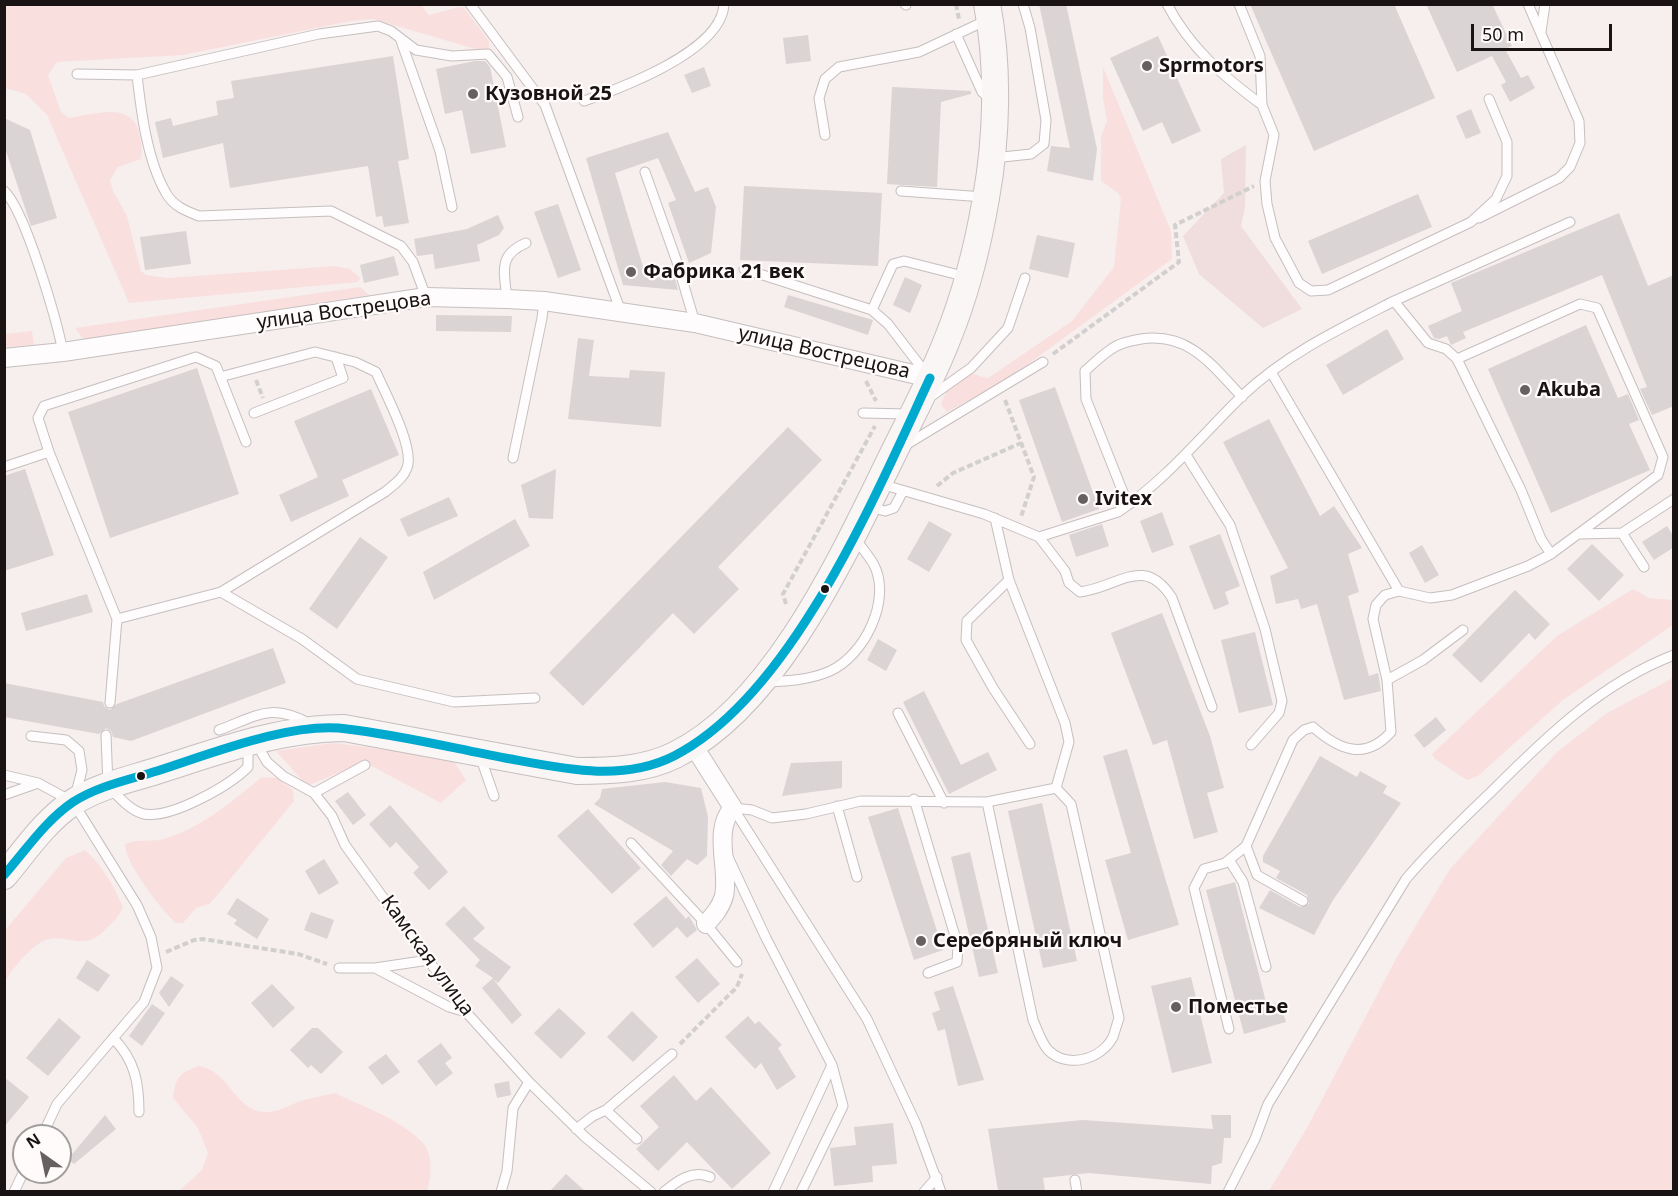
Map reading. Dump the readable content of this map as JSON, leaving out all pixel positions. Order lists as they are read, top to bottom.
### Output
{
  "streets": {
    "street": ["улица Вострецова"],
    "lane": ["Камская улица"]
  },
  "places": [
    "Sprmotors",
    "Кузовной 25",
    "Фабрика 21 век",
    "Akuba",
    "Ivitex",
    "Серебряный ключ",
    "Поместье"
  ],
  "scale_bar": "50 m",
  "north": "top left"
}
